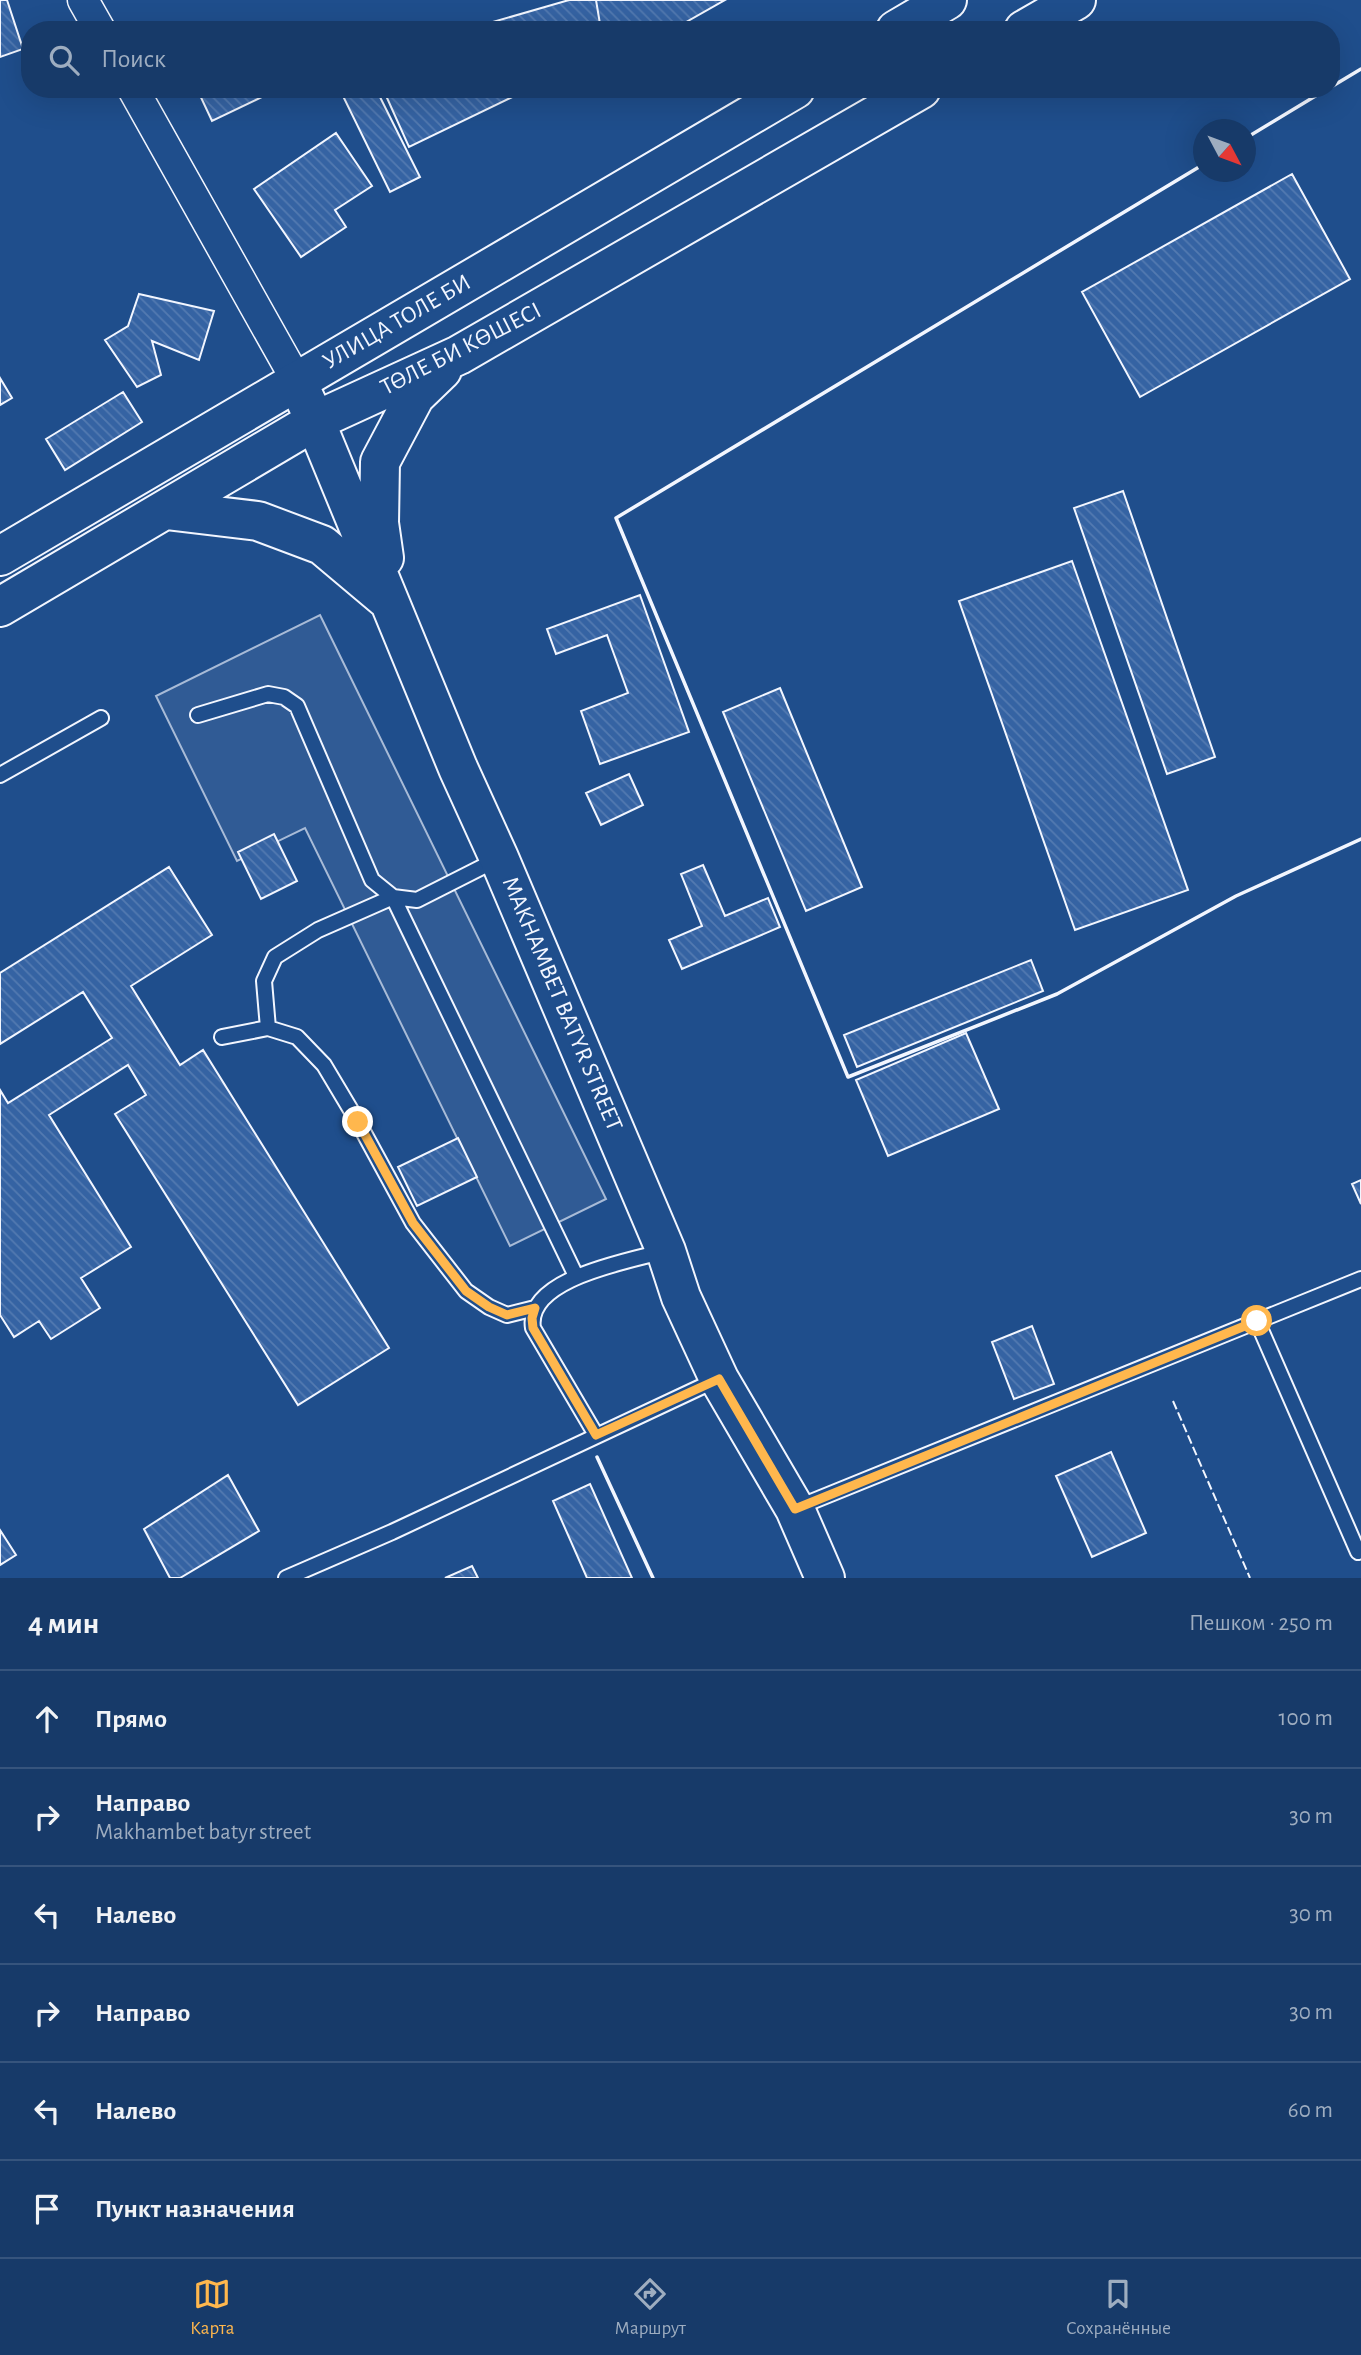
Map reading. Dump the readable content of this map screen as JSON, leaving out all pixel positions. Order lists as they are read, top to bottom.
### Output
{
  "streets": {
    "main road": ["УЛИЦА ТОЛЕ БИ", "ТӨЛЕ БИ КӨШЕСІ", "MAKHAMBET BATYR STREET"]
  },
  "crossings": [
    ["УЛИЦА ТОЛЕ БИ", "MAKHAMBET BATYR STREET"],
    ["ТӨЛЕ БИ КӨШЕСІ", "MAKHAMBET BATYR STREET"]
  ],
  "north": "bottom right",
  "page": {
    "search": "Поиск",
    "heading": ["4 мин", "Пешком · 250 m"],
    "list": [
      ["Прямо", "100 m"],
      ["Направо", "Makhambet batyr street", "30 m"],
      ["Налево", "30 m"],
      ["Направо", "30 m"],
      ["Налево", "60 m"],
      "Пункт назначения"
    ],
    "nav": ["Карта", "Маршрут", "Сохранённые"]
  }
}
